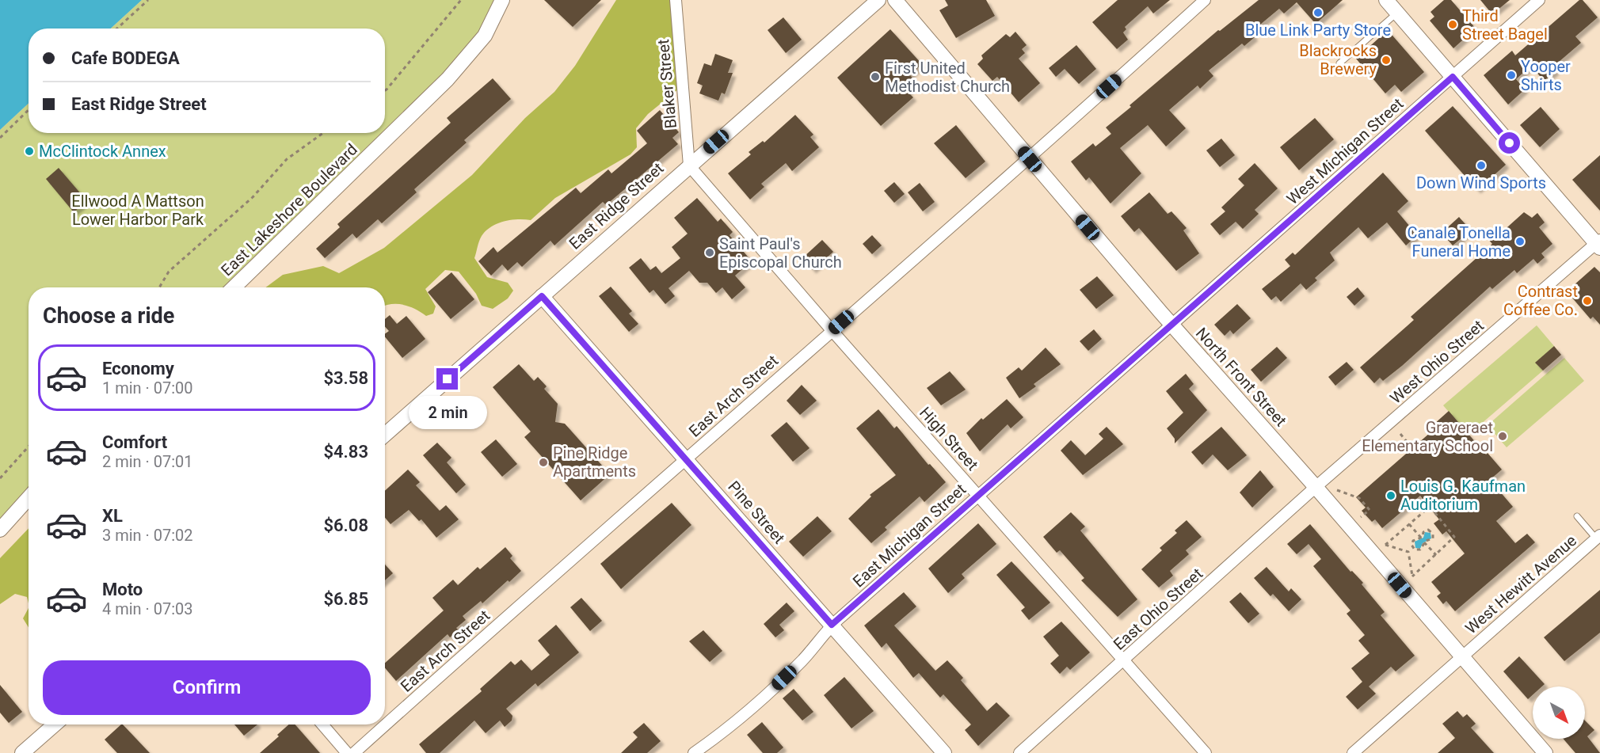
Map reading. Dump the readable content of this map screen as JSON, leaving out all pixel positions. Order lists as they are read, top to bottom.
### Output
{
  "streets": {
    "street": [
      "Blaker Street",
      "West Michigan Street",
      "East Ridge Street",
      "East Lakeshore Boulevard",
      "West Ohio Street",
      "North Front Street",
      "East Arch Street",
      "High Street",
      "Pine Street",
      "East Michigan Street",
      "West Hewitt Avenue",
      "East Ohio Street"
    ]
  },
  "crossings": [
    ["Blaker Street", "East Ridge Street"],
    ["Blaker Street", "High Street"],
    ["West Michigan Street", "North Front Street"],
    ["West Michigan Street", "East Michigan Street"],
    ["East Ridge Street", "High Street"],
    ["East Ridge Street", "Pine Street"],
    ["West Ohio Street", "North Front Street"],
    ["West Ohio Street", "East Ohio Street"],
    ["North Front Street", "East Arch Street"],
    ["North Front Street", "East Michigan Street"],
    ["North Front Street", "West Hewitt Avenue"],
    ["North Front Street", "East Ohio Street"],
    ["East Arch Street", "High Street"],
    ["East Arch Street", "Pine Street"],
    ["High Street", "East Michigan Street"],
    ["High Street", "East Ohio Street"],
    ["Pine Street", "East Michigan Street"]
  ],
  "parks": ["Ellwood A Mattson Lower Harbor Park"],
  "places": [
    "Blue Link Party Store",
    "Third Street Bagel",
    "Blackrocks Brewery",
    "Yooper Shirts",
    "First United Methodist Church",
    "McClintock Annex",
    "Down Wind Sports",
    "Canale Tonella Funeral Home",
    "Saint Paul's Episcopal Church",
    "Contrast Coffee Co.",
    "Graveraet Elementary School",
    "Pine Ridge Apartments",
    "Louis G. Kaufman Auditorium"
  ],
  "north": "bottom right",
  "page": {
    "banner": ["Cafe BODEGA", "East Ridge Street"],
    "heading": "Choose a ride",
    "list": [
      {
        "name": "Economy",
        "note": "1 min · 07:00",
        "value": "$3.58"
      },
      {
        "name": "Comfort",
        "note": "2 min · 07:01",
        "value": "$4.83"
      },
      {
        "name": "XL",
        "note": "3 min · 07:02",
        "value": "$6.08"
      },
      {
        "name": "Moto",
        "note": "4 min · 07:03",
        "value": "$6.85"
      }
    ],
    "bubble": "2 min",
    "buttons": "Confirm"
  }
}
